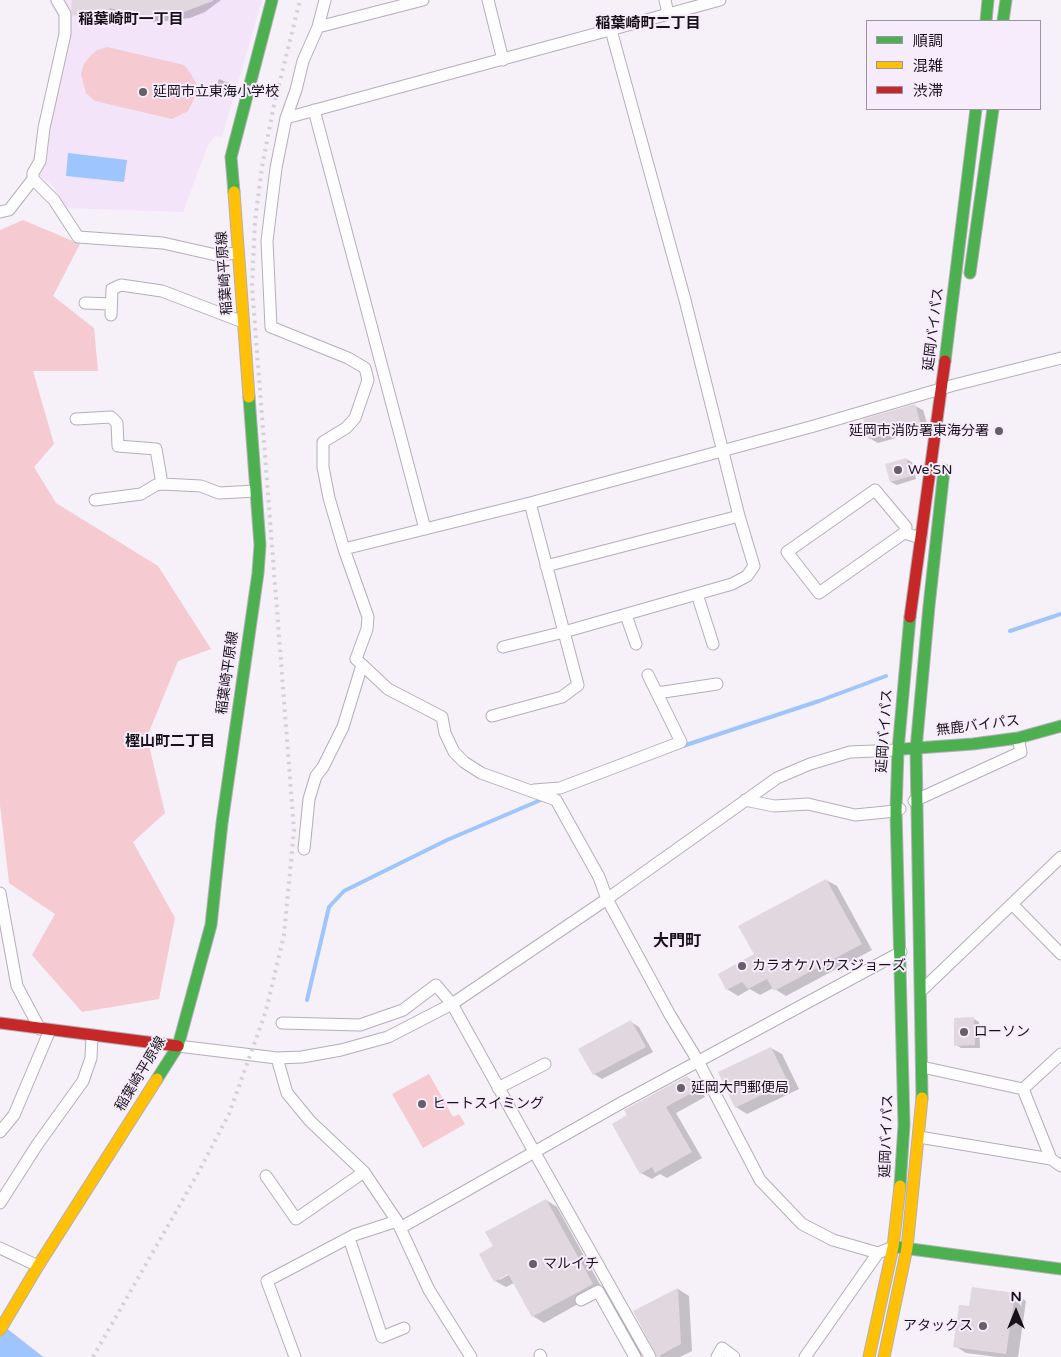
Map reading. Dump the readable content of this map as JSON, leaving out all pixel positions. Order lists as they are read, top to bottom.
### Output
{
  "streets": {
    "main road": ["稲葉崎平原線", "延岡バイパス", "無鹿バイパス"]
  },
  "crossings": [
    ["延岡バイパス", "無鹿バイパス"]
  ],
  "districts": [
    "稲葉崎町一丁目",
    "稲葉崎町二丁目",
    "樫山町二丁目",
    "大門町"
  ],
  "places": [
    "延岡市立東海小学校",
    "延岡市消防署東海分署",
    "We'SN",
    "カラオケハウスジョーズ",
    "ローソン",
    "延岡大門郵便局",
    "ヒートスイミング",
    "マルイチ",
    "アタックス"
  ],
  "legend": ["順調", "混雑", "渋滞"],
  "north": "top"
}
